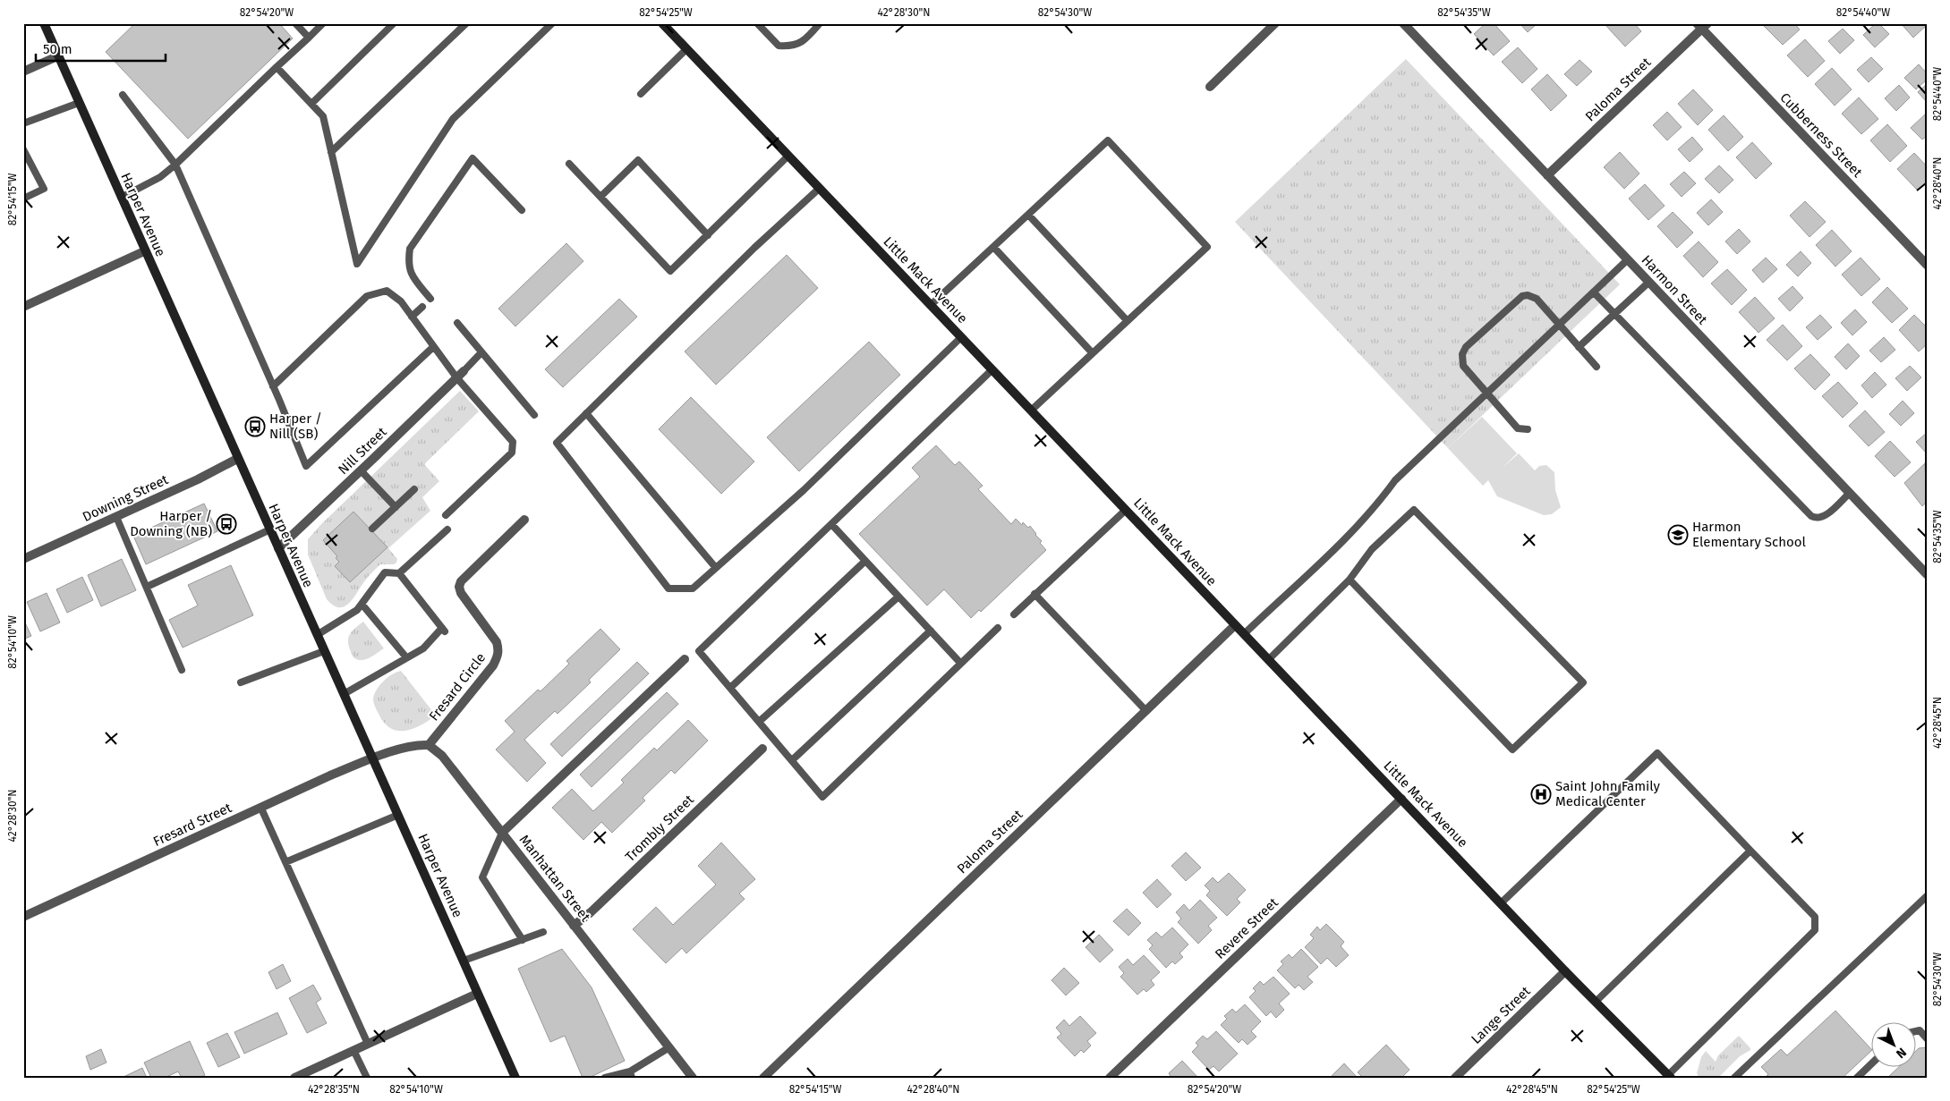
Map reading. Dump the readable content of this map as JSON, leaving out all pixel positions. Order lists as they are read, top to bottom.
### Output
{
  "streets": {
    "main road": ["Harper Avenue", "Little Mack Avenue"],
    "street": [
      "Paloma Street",
      "Cubberness Street",
      "Harmon Street",
      "Nill Street",
      "Downing Street",
      "Fresard Circle",
      "Fresard Street",
      "Trombly Street",
      "Manhattan Street",
      "Revere Street",
      "Lange Street"
    ]
  },
  "crossings": [
    ["Paloma Street", "Cubberness Street"],
    ["Paloma Street", "Little Mack Avenue"],
    ["Paloma Street", "Harmon Street"],
    ["Harper Avenue", "Nill Street"],
    ["Harper Avenue", "Downing Street"],
    ["Harper Avenue", "Fresard Street"],
    ["Little Mack Avenue", "Revere Street"],
    ["Little Mack Avenue", "Lange Street"],
    ["Fresard Circle", "Manhattan Street"],
    ["Trombly Street", "Manhattan Street"]
  ],
  "places": {
    "bus stop": ["Harper / Nill (SB)", "Harper / Downing (NB)"],
    "school or university": ["Harmon Elementary School"],
    "hospital": ["Saint John Family Medical Center"]
  },
  "scale_bar": "50 m",
  "north": "bottom right",
  "coordinates": [
    "82°54'20\"W",
    "82°54'25\"W",
    "42°28'30\"N",
    "82°54'30\"W",
    "82°54'35\"W",
    "82°54'40\"W",
    "42°28'40\"N",
    "82°54'15\"W",
    "82°54'10\"W",
    "42°28'45\"N",
    "42°28'35\"N"
  ]
}
